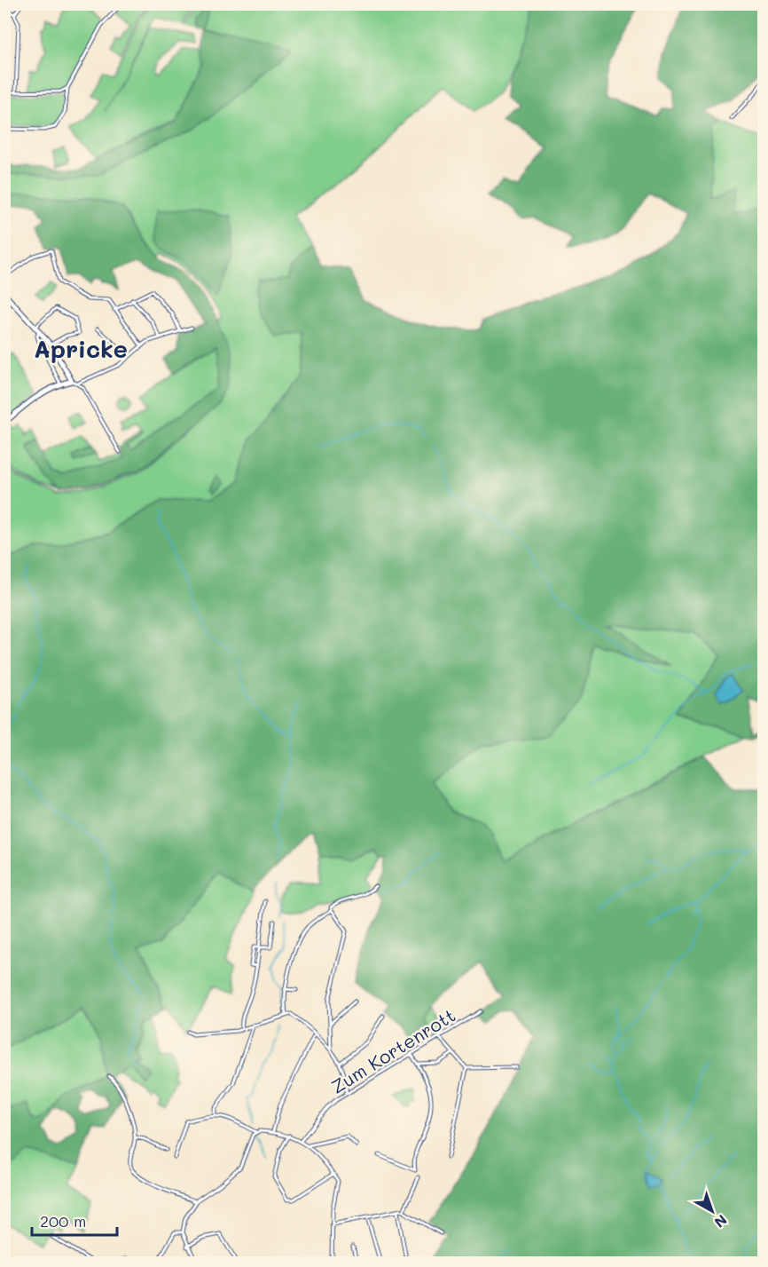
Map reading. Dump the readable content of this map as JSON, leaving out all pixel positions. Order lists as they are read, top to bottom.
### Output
{
  "streets": {
    "street": ["Zum Kortenrott"]
  },
  "districts": ["Apricke"],
  "scale_bar": "200 m",
  "north": "bottom right"
}
